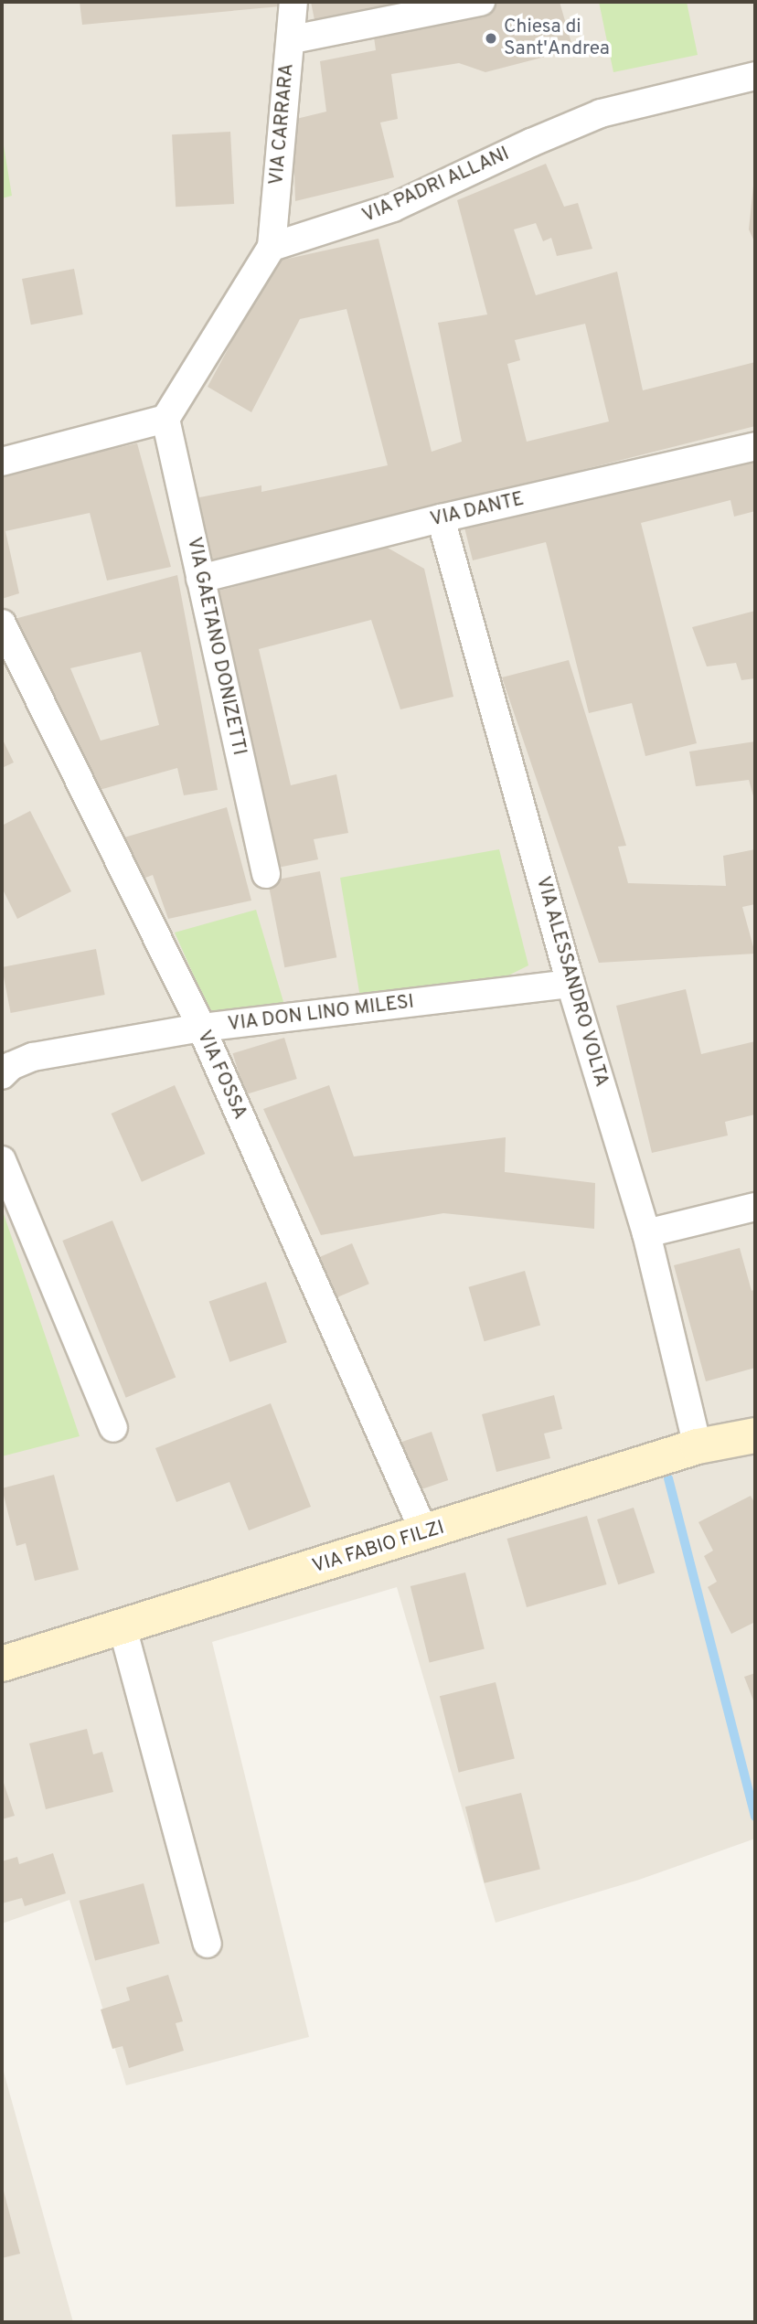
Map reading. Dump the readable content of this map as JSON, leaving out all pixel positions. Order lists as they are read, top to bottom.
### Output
{
  "streets": {
    "street": [
      "VIA CARRARA",
      "VIA PADRI ALLANI",
      "VIA DANTE",
      "VIA GAETANO DONIZETTI",
      "VIA ALESSANDRO VOLTA",
      "VIA DON LINO MILESI",
      "VIA FOSSA",
      "VIA FABIO FILZI"
    ]
  },
  "crossings": [
    ["VIA CARRARA", "VIA PADRI ALLANI"],
    ["VIA DANTE", "VIA GAETANO DONIZETTI"],
    ["VIA DANTE", "VIA ALESSANDRO VOLTA"],
    ["VIA ALESSANDRO VOLTA", "VIA DON LINO MILESI"],
    ["VIA ALESSANDRO VOLTA", "VIA FABIO FILZI"],
    ["VIA DON LINO MILESI", "VIA FOSSA"],
    ["VIA FOSSA", "VIA FABIO FILZI"]
  ],
  "places": ["Chiesa di Sant'Andrea"]
}
